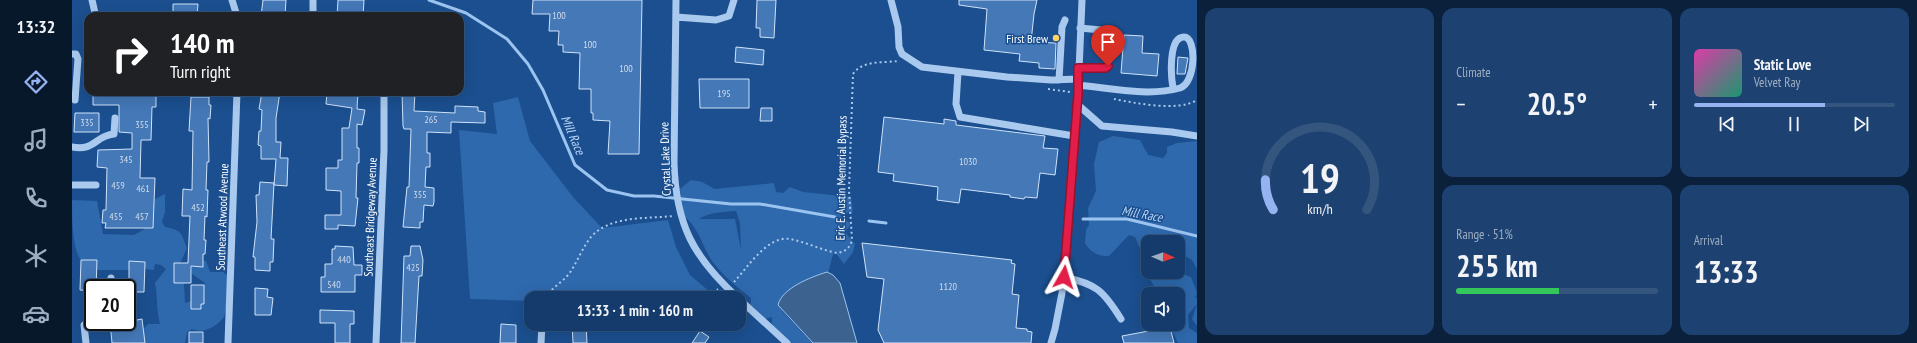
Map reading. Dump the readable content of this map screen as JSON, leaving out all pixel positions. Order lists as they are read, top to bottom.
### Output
{
  "streets": {
    "street": ["Crystal Lake Drive", "Southeast Atwood Avenue", "Southeast Bridgeway Avenue"],
    "path": ["Eric E. Austin Memorial Bypass"]
  },
  "crossings": [
    ["Crystal Lake Drive", "Eric E. Austin Memorial Bypass"]
  ],
  "water": ["Mill Race"],
  "places": ["First Brew"],
  "house_numbers": [
    "100",
    "100",
    "100",
    "195",
    "265",
    "335",
    "355",
    "345",
    "1030",
    "459",
    "461",
    "355",
    "452",
    "455",
    "457",
    "440",
    "425",
    "540",
    "1120"
  ],
  "north": "right",
  "page": {
    "tabs": "13:32",
    "tile": [
      "Climate",
      ["Range · 51%", "255 km"],
      ["Arrival", "13:33"]
    ],
    "turn": ["140 m", "Turn right"],
    "song": ["Static Love", "Velvet Ray"],
    "heat": ["−", "20.5°", "+"],
    "limit": "20",
    "trip": "13:33 · 1 min · 160 m",
    "gauge": ["19", "km/h"]
  }
}
